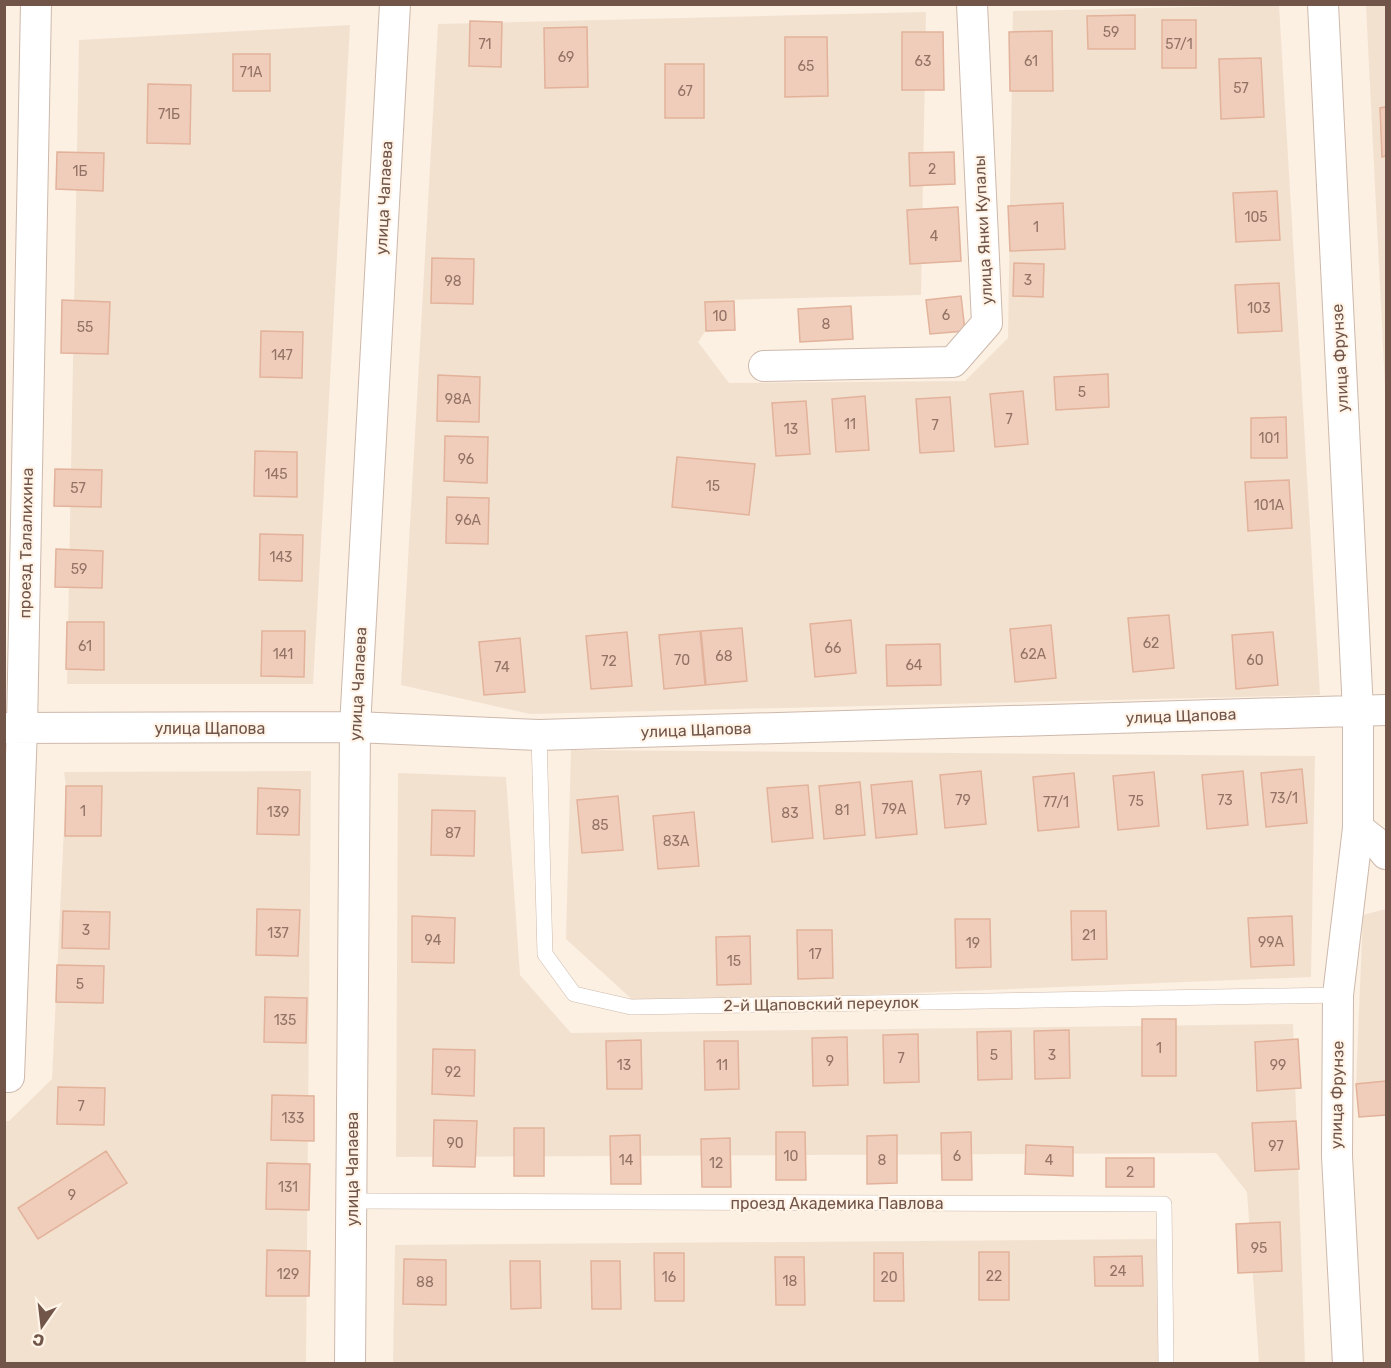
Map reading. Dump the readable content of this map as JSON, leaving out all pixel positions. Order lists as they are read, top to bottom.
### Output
{
  "streets": {
    "street": [
      "улица Чапаева",
      "улица Янки Купалы",
      "улица Фрунзе",
      "проезд Талалихина",
      "улица Щапова"
    ],
    "lane": ["2-й Щаповский переулок", "проезд Академика Павлова"]
  },
  "crossings": [
    ["улица Чапаева", "улица Щапова"],
    ["улица Чапаева", "проезд Академика Павлова"],
    ["улица Фрунзе", "улица Щапова"],
    ["улица Фрунзе", "2-й Щаповский переулок"],
    ["проезд Талалихина", "улица Щапова"],
    ["улица Щапова", "2-й Щаповский переулок"]
  ],
  "house_numbers": [
    "59",
    "71",
    "57/1",
    "69",
    "63",
    "61",
    "65",
    "71А",
    "57",
    "67",
    "71Б",
    "2",
    "1Б",
    "105",
    "1",
    "4",
    "3",
    "98",
    "103",
    "6",
    "10",
    "8",
    "55",
    "147",
    "5",
    "98А",
    "7",
    "11",
    "7",
    "13",
    "101",
    "96",
    "145",
    "15",
    "57",
    "101А",
    "96А",
    "143",
    "59",
    "62",
    "61",
    "66",
    "141",
    "62А",
    "68",
    "70",
    "60",
    "72",
    "64",
    "74",
    "73/1",
    "79",
    "73",
    "75",
    "77/1",
    "79А",
    "81",
    "1",
    "139",
    "83",
    "85",
    "87",
    "83А",
    "3",
    "137",
    "21",
    "94",
    "99А",
    "19",
    "17",
    "15",
    "5",
    "135",
    "1",
    "5",
    "3",
    "7",
    "9",
    "13",
    "11",
    "99",
    "92",
    "7",
    "133",
    "90",
    "97",
    "10",
    "6",
    "14",
    "8",
    "4",
    "12",
    "2",
    "131",
    "9",
    "95",
    "24",
    "129",
    "22",
    "16",
    "20",
    "18",
    "88"
  ],
  "north": "bottom"
}
